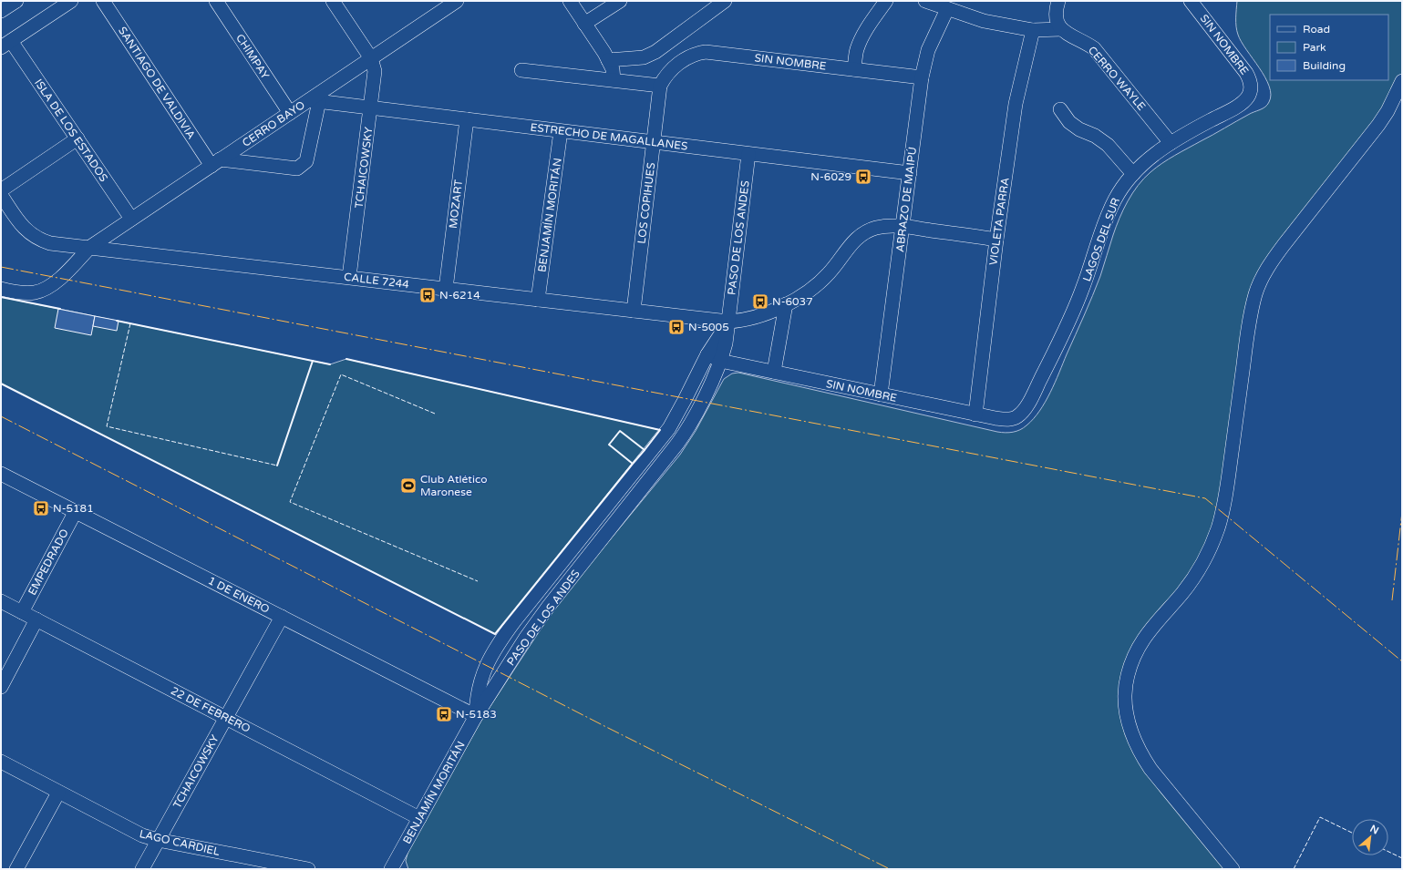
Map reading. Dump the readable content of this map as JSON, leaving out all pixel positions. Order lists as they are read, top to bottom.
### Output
{
  "streets": {
    "street": [
      "SIN NOMBRE",
      "CHIMPAY",
      "CERRO WAYLE",
      "SANTIAGO DE VALDIVIA",
      "CERRO BAYO",
      "ISLA DE LOS ESTADOS",
      "ESTRECHO DE MAGALLANES",
      "TCHAICOWSKY",
      "ABRAZO DE MAIPÚ",
      "LOS COPIHUES",
      "MOZART",
      "BENJAMÍN MORITÁN",
      "VIOLETA PARRA",
      "PASO DE LOS ANDES",
      "LAGOS DEL SUR",
      "CALLE 7244",
      "EMPEDRADO",
      "1 DE ENERO",
      "22 DE FEBRERO",
      "LAGO CARDIEL"
    ]
  },
  "crossings": [
    ["SIN NOMBRE", "ABRAZO DE MAIPÚ"],
    ["SIN NOMBRE", "LOS COPIHUES"],
    ["SIN NOMBRE", "VIOLETA PARRA"],
    ["SIN NOMBRE", "PASO DE LOS ANDES"],
    ["SIN NOMBRE", "LAGOS DEL SUR"],
    ["CHIMPAY", "CERRO BAYO"],
    ["CERRO WAYLE", "LAGOS DEL SUR"],
    ["SANTIAGO DE VALDIVIA", "CERRO BAYO"],
    ["CERRO BAYO", "ISLA DE LOS ESTADOS"],
    ["CERRO BAYO", "ESTRECHO DE MAGALLANES"],
    ["CERRO BAYO", "TCHAICOWSKY"],
    ["CERRO BAYO", "CALLE 7244"],
    ["ESTRECHO DE MAGALLANES", "TCHAICOWSKY"],
    ["ESTRECHO DE MAGALLANES", "ABRAZO DE MAIPÚ"],
    ["ESTRECHO DE MAGALLANES", "LOS COPIHUES"],
    ["ESTRECHO DE MAGALLANES", "MOZART"],
    ["ESTRECHO DE MAGALLANES", "BENJAMÍN MORITÁN"],
    ["ESTRECHO DE MAGALLANES", "PASO DE LOS ANDES"],
    ["TCHAICOWSKY", "CALLE 7244"],
    ["TCHAICOWSKY", "1 DE ENERO"],
    ["TCHAICOWSKY", "22 DE FEBRERO"],
    ["TCHAICOWSKY", "LAGO CARDIEL"],
    ["LOS COPIHUES", "CALLE 7244"],
    ["MOZART", "CALLE 7244"],
    ["BENJAMÍN MORITÁN", "PASO DE LOS ANDES"],
    ["BENJAMÍN MORITÁN", "CALLE 7244"],
    ["BENJAMÍN MORITÁN", "1 DE ENERO"],
    ["BENJAMÍN MORITÁN", "22 DE FEBRERO"],
    ["PASO DE LOS ANDES", "CALLE 7244"],
    ["PASO DE LOS ANDES", "1 DE ENERO"],
    ["EMPEDRADO", "1 DE ENERO"],
    ["EMPEDRADO", "22 DE FEBRERO"]
  ],
  "places": {
    "bus stop": [
      "N-6029",
      "N-6214",
      "N-6037",
      "N-5005",
      "N-5181",
      "N-5183"
    ],
    "sports": ["Club Atlético Maronese"]
  },
  "legend": ["Road", "Park", "Building"],
  "north": "top right"
}
